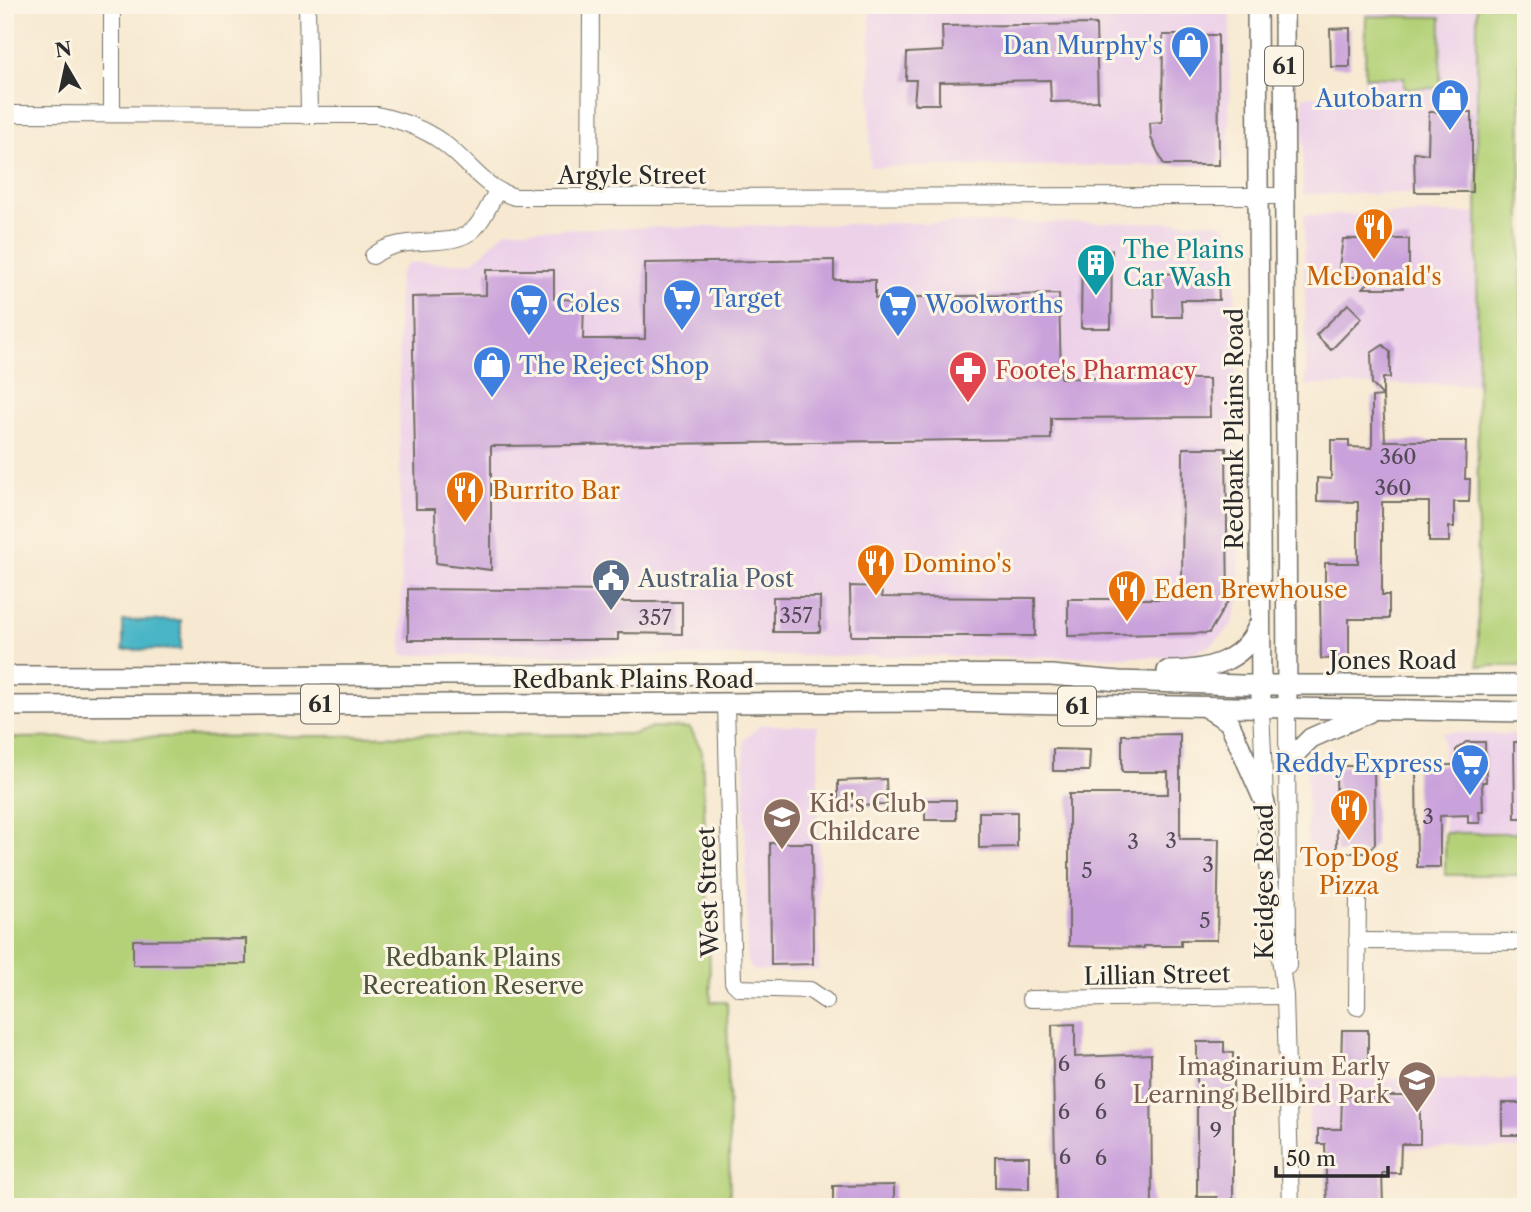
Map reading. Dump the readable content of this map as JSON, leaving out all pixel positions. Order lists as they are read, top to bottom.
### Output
{
  "streets": {
    "main road": [
      "61",
      "Redbank Plains Road",
      "Jones Road",
      "Keidges Road"
    ],
    "street": ["Argyle Street", "West Street", "Lillian Street"]
  },
  "crossings": [
    ["61", "Argyle Street"],
    ["61", "Redbank Plains Road"],
    ["61", "Jones Road"],
    ["61", "Keidges Road"],
    ["Argyle Street", "Redbank Plains Road"],
    ["Redbank Plains Road", "Jones Road"],
    ["Redbank Plains Road", "Keidges Road"],
    ["Redbank Plains Road", "West Street"],
    ["Jones Road", "Keidges Road"],
    ["Keidges Road", "Lillian Street"]
  ],
  "parks": ["Redbank Plains Recreation Reserve"],
  "places": {
    "shop": ["Dan Murphy's", "Autobarn", "The Reject Shop"],
    "restaurant": [
      "McDonald's",
      "Burrito Bar",
      "Domino's",
      "Eden Brewhouse",
      "Top Dog Pizza"
    ],
    "building": ["The Plains Car Wash"],
    "supermarket": [
      "Target",
      "Coles",
      "Woolworths",
      "Reddy Express"
    ],
    "pharmacy": ["Foote's Pharmacy"],
    "public building": ["Australia Post"],
    "school or university": ["Kid's Club Childcare", "Imaginarium Early Learning Bellbird Park"]
  },
  "house_numbers": [
    "360",
    "360",
    "357",
    "357",
    "3",
    "3",
    "3",
    "3",
    "5",
    "5",
    "6",
    "6",
    "6",
    "6",
    "9",
    "6",
    "6"
  ],
  "scale_bar": "50 m",
  "north": "top"
}
